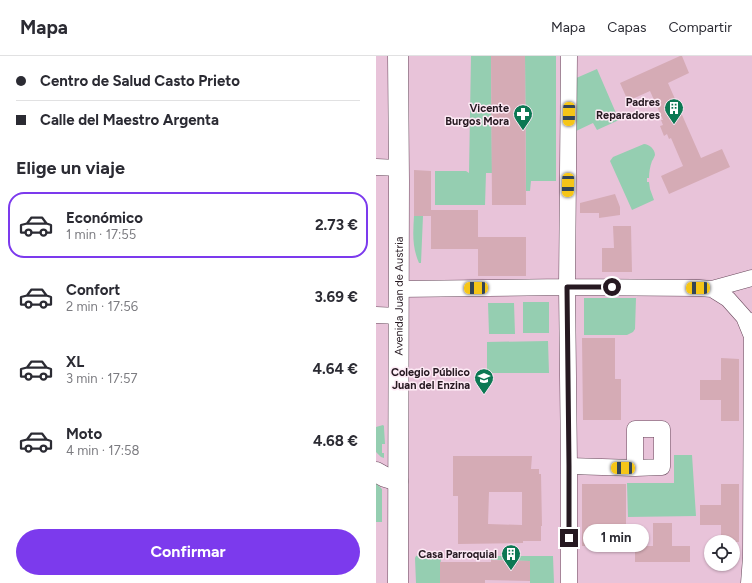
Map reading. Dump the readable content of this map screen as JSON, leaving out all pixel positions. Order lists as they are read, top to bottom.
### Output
{
  "streets": {
    "main road": ["Avenida Juan de Austria"]
  },
  "places": {
    "building": ["Padres Reparadores", "Casa Parroquial"],
    "pharmacy": ["Vicente Burgos Mora"],
    "school or university": ["Colegio Público Juan del Enzina"]
  },
  "page": {
    "header": "Mapa",
    "nav": ["Mapa", "Capas", "Compartir"],
    "banner": ["Centro de Salud Casto Prieto", "Calle del Maestro Argenta"],
    "heading": "Elige un viaje",
    "list": [
      {
        "name": "Económico",
        "note": "1 min · 17:55",
        "value": "2.73 €"
      },
      {
        "name": "Confort",
        "note": "2 min · 17:56",
        "value": "3.69 €"
      },
      {
        "name": "XL",
        "note": "3 min · 17:57",
        "value": "4.64 €"
      },
      {
        "name": "Moto",
        "note": "4 min · 17:58",
        "value": "4.68 €"
      }
    ],
    "buttons": "Confirmar",
    "bubble": "1 min"
  }
}
